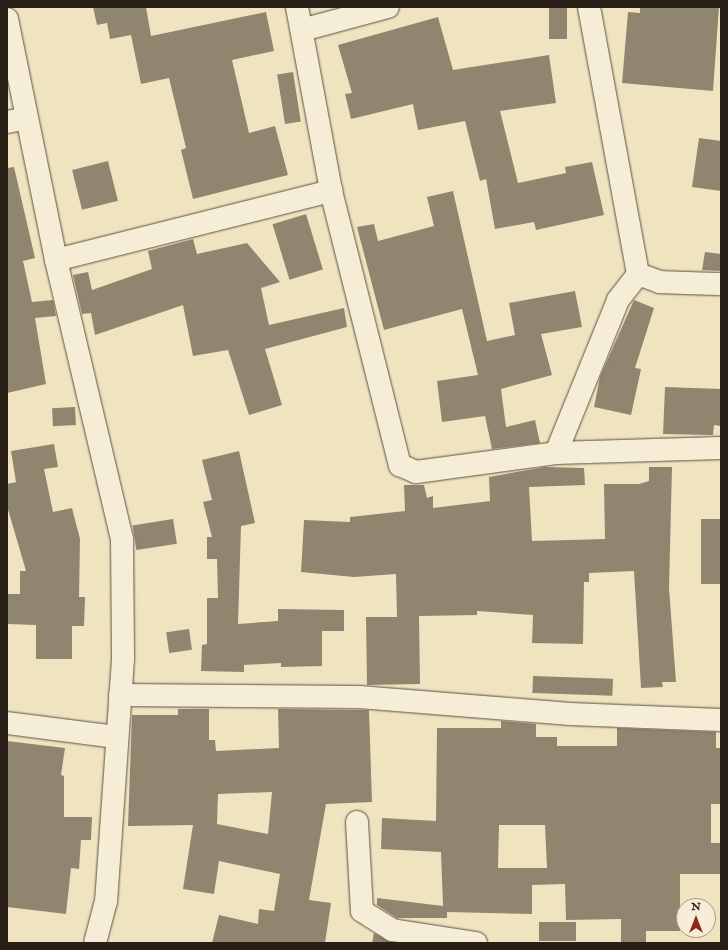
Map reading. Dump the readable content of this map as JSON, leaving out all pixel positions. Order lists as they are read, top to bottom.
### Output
{
  "north": "top"
}
